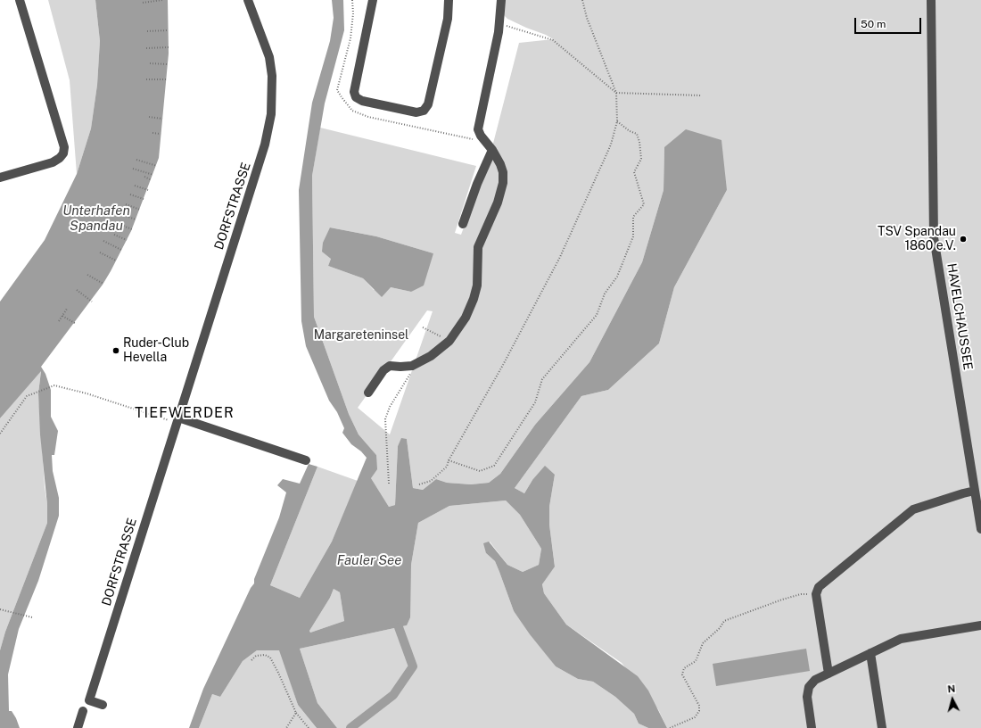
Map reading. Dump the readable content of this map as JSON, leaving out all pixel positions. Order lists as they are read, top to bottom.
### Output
{
  "streets": {
    "street": ["DORFSTRASSE", "HAVELCHAUSSEE"]
  },
  "districts": ["TIEFWERDER"],
  "water": ["Unterhafen Spandau", "Fauler See"],
  "parks": ["Margareteninsel"],
  "places": ["TSV Spandau 1860 e.V.", "Ruder-Club Hevella"],
  "scale_bar": "50 m",
  "north": "top"
}
